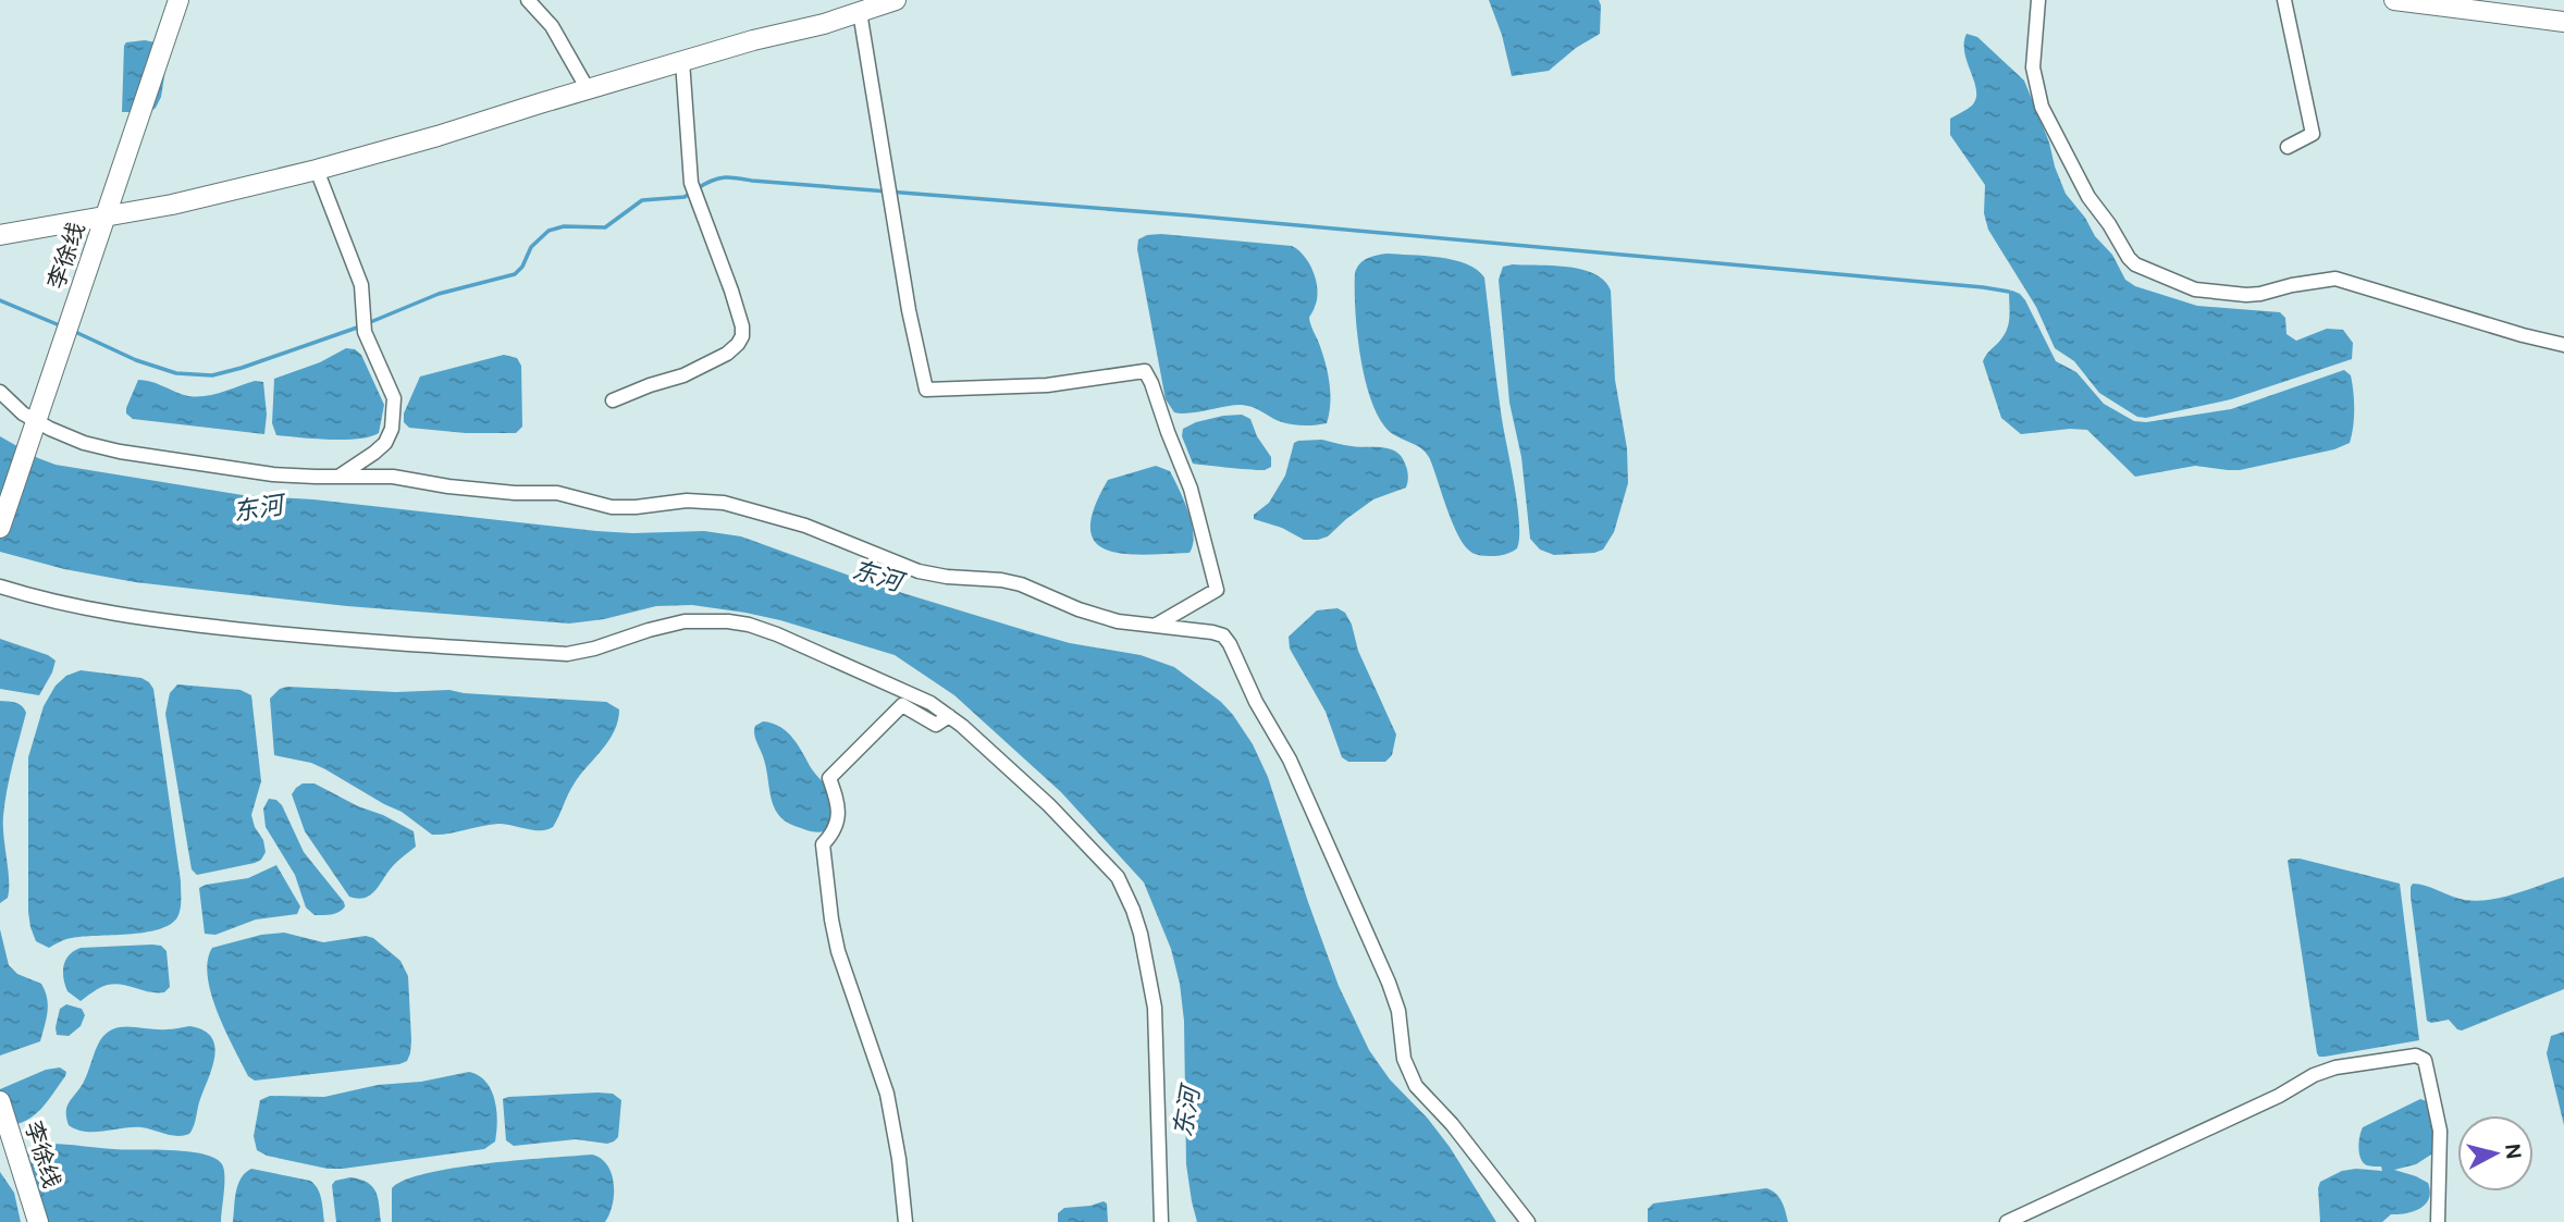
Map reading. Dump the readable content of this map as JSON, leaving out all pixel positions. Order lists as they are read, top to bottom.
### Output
{
  "streets": {
    "street": ["李徐线"]
  },
  "water": ["东河"],
  "north": "right"
}
